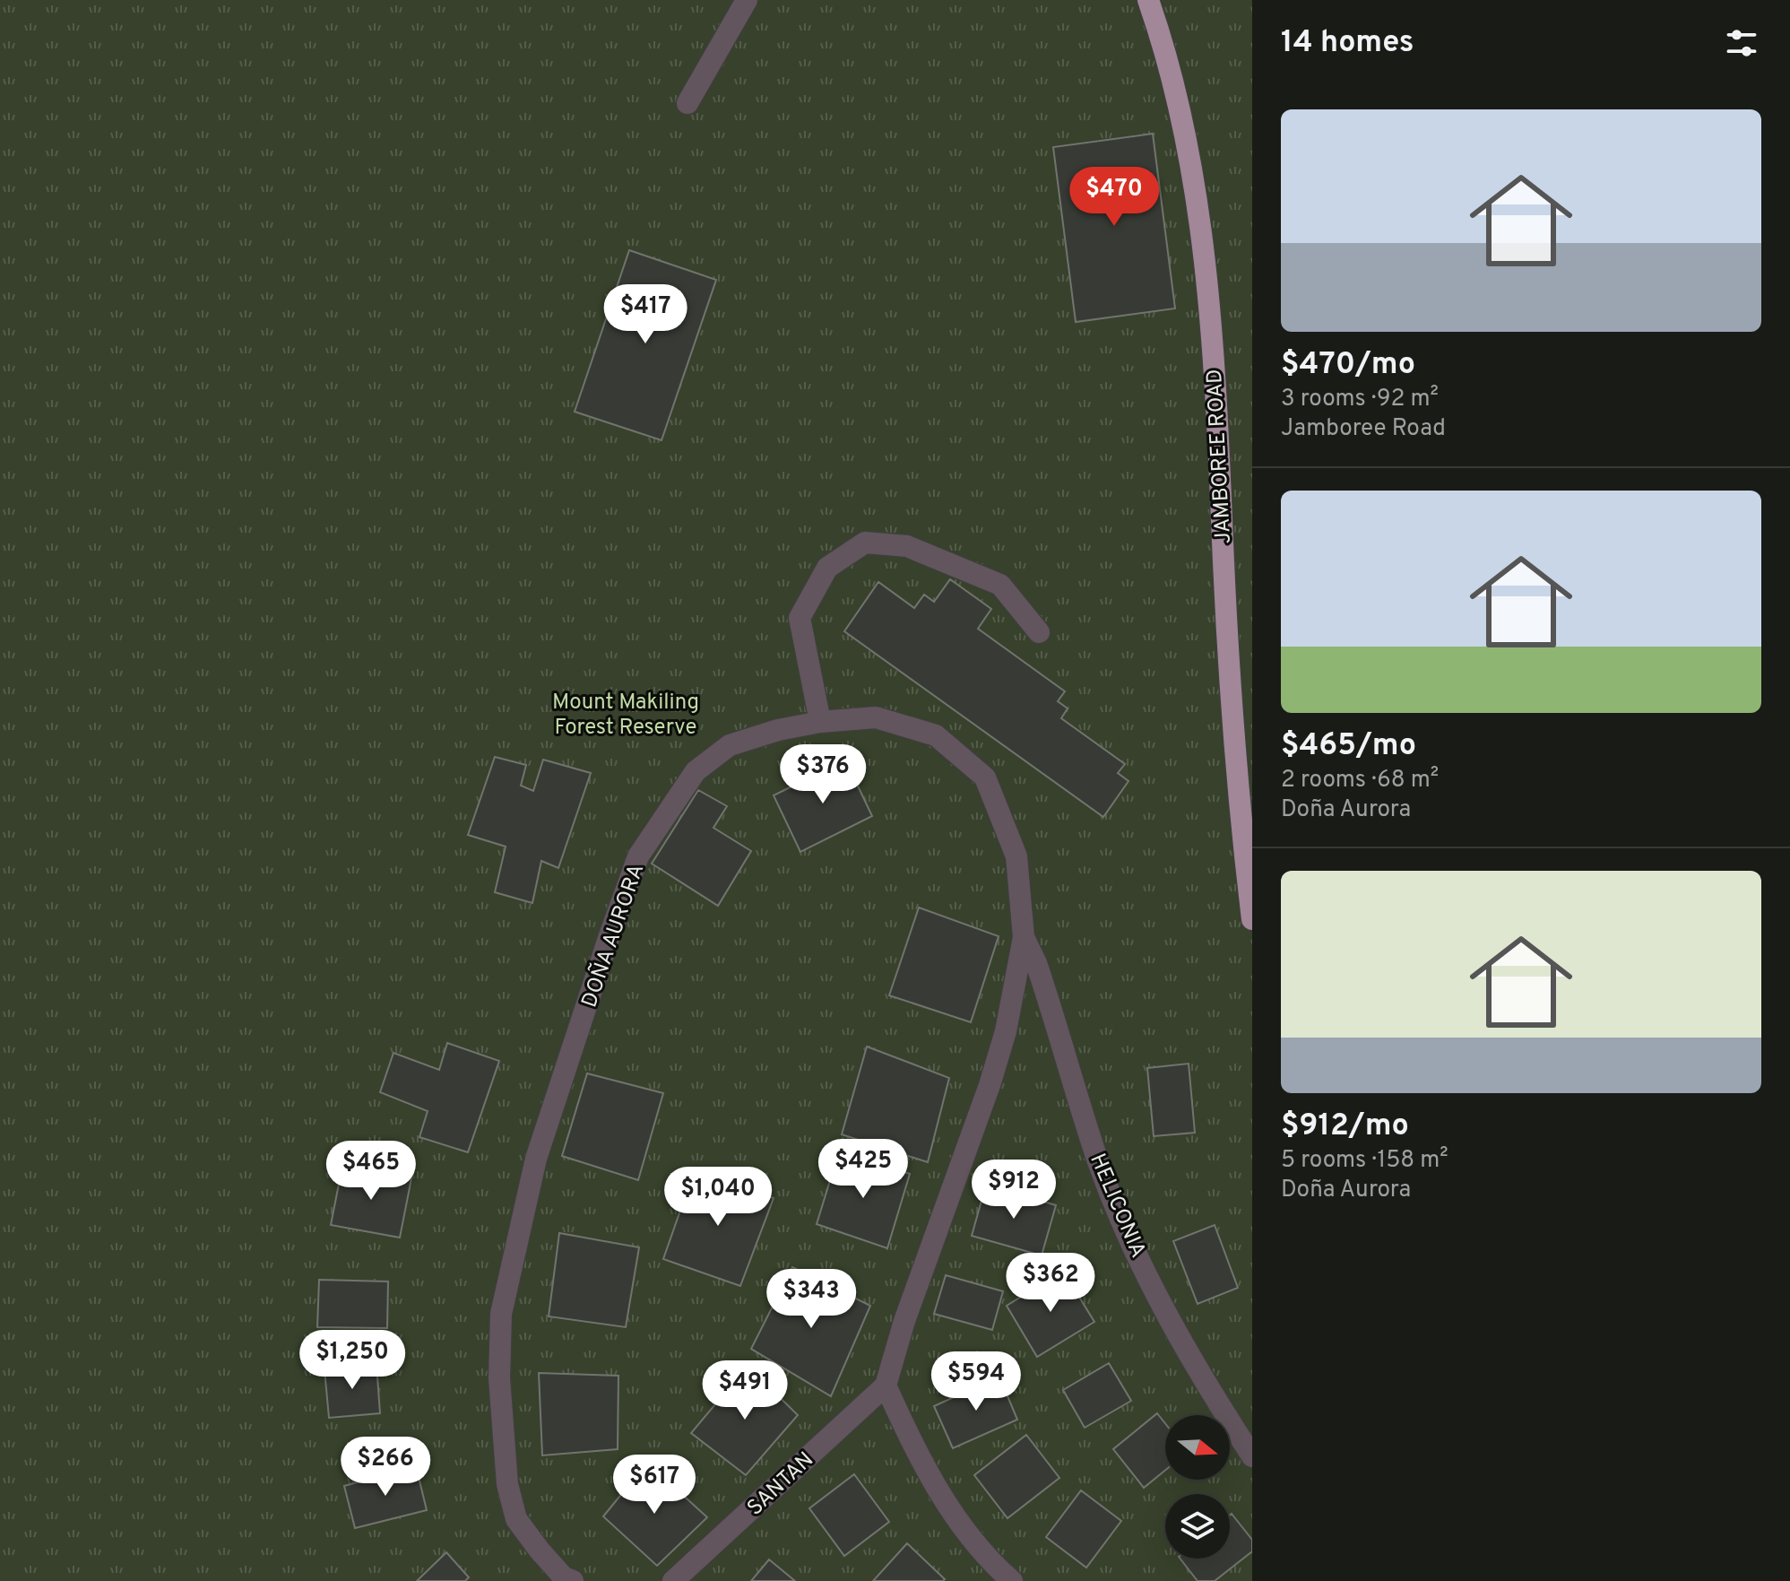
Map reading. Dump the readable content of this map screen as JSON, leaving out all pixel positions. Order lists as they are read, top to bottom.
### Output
{
  "streets": {
    "main road": ["JAMBOREE ROAD"],
    "street": ["DOÑA AURORA", "HELICONIA", "SANTAN"]
  },
  "crossings": [
    ["DOÑA AURORA", "HELICONIA"],
    ["DOÑA AURORA", "SANTAN"]
  ],
  "parks": ["Mount Makiling Forest Reserve"],
  "north": "right",
  "page": {
    "heading": "14 homes",
    "list": [
      {
        "name": "$470/mo",
        "note": "3 rooms · 92 m² · Jamboree Road"
      },
      {
        "name": "$465/mo",
        "note": "2 rooms · 68 m² · Doña Aurora"
      },
      {
        "name": "$912/mo",
        "note": "5 rooms · 158 m² · Doña Aurora"
      }
    ],
    "price": [
      "$470",
      "$417",
      "$376",
      "$425",
      "$465",
      "$912",
      "$1,040",
      "$362",
      "$343",
      "$1,250",
      "$594",
      "$491",
      "$266",
      "$617"
    ]
  }
}
